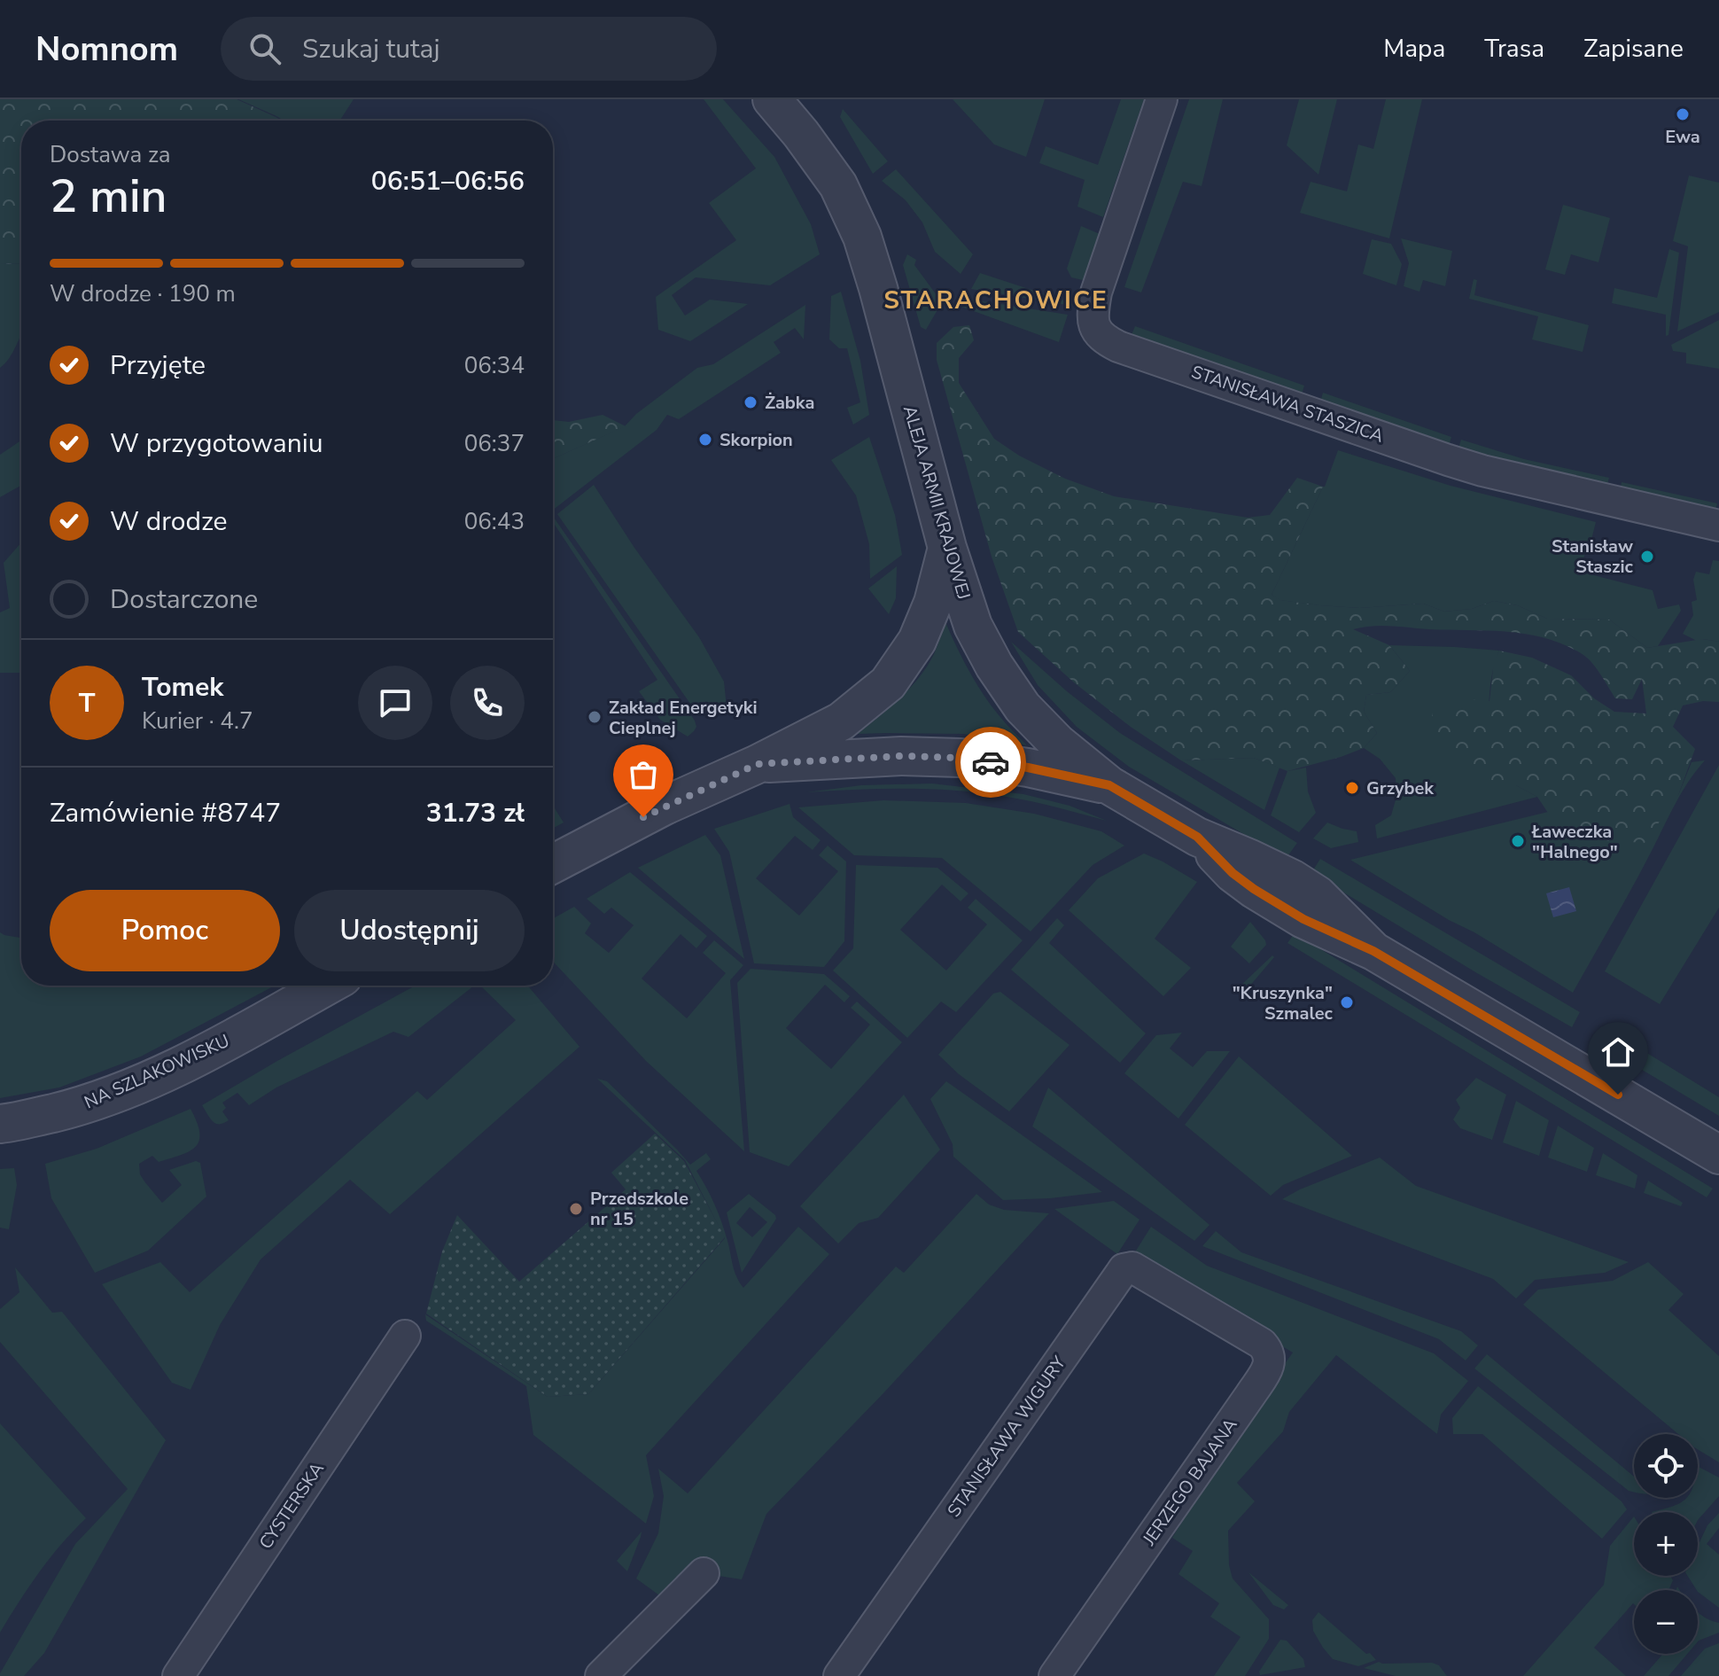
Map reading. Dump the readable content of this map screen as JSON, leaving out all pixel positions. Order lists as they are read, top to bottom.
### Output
{
  "streets": {
    "street": [
      "STANISŁAWA STASZICA",
      "ALEJA ARMII KRAJOWEJ",
      "NA SZLAKOWISKU",
      "STANISŁAWA WIGURY",
      "JERZEGO BAJANA",
      "CYSTERSKA"
    ]
  },
  "crossings": [
    ["STANISŁAWA WIGURY", "JERZEGO BAJANA"]
  ],
  "districts": ["STARACHOWICE"],
  "places": [
    "Ewa",
    "Żabka",
    "Skorpion",
    "Stanisław Staszic",
    "Zakład Energetyki Cieplnej",
    "Grzybek",
    "Ławeczka \"Halnego\"",
    "\"Kruszynka\" Szmalec",
    "Przedszkole nr 15"
  ],
  "page": {
    "header": "Nomnom",
    "search": "Szukaj tutaj",
    "nav": ["Mapa", "Trasa", "Zapisane"],
    "heading": ["2 min", "Dostawa za", "06:51–06:56"],
    "panel": [
      "Tomek",
      "Kurier · 4.7",
      "Zamówienie #8747",
      "31.73 zł"
    ],
    "bar": "W drodze · 190 m",
    "list": [
      ["Przyjęte", "06:34"],
      ["W przygotowaniu", "06:37"],
      ["W drodze", "06:43"],
      "Dostarczone"
    ],
    "round": "T",
    "buttons": ["Pomoc", "Udostępnij"],
    "map_buttons": ["+", "−"]
  }
}
